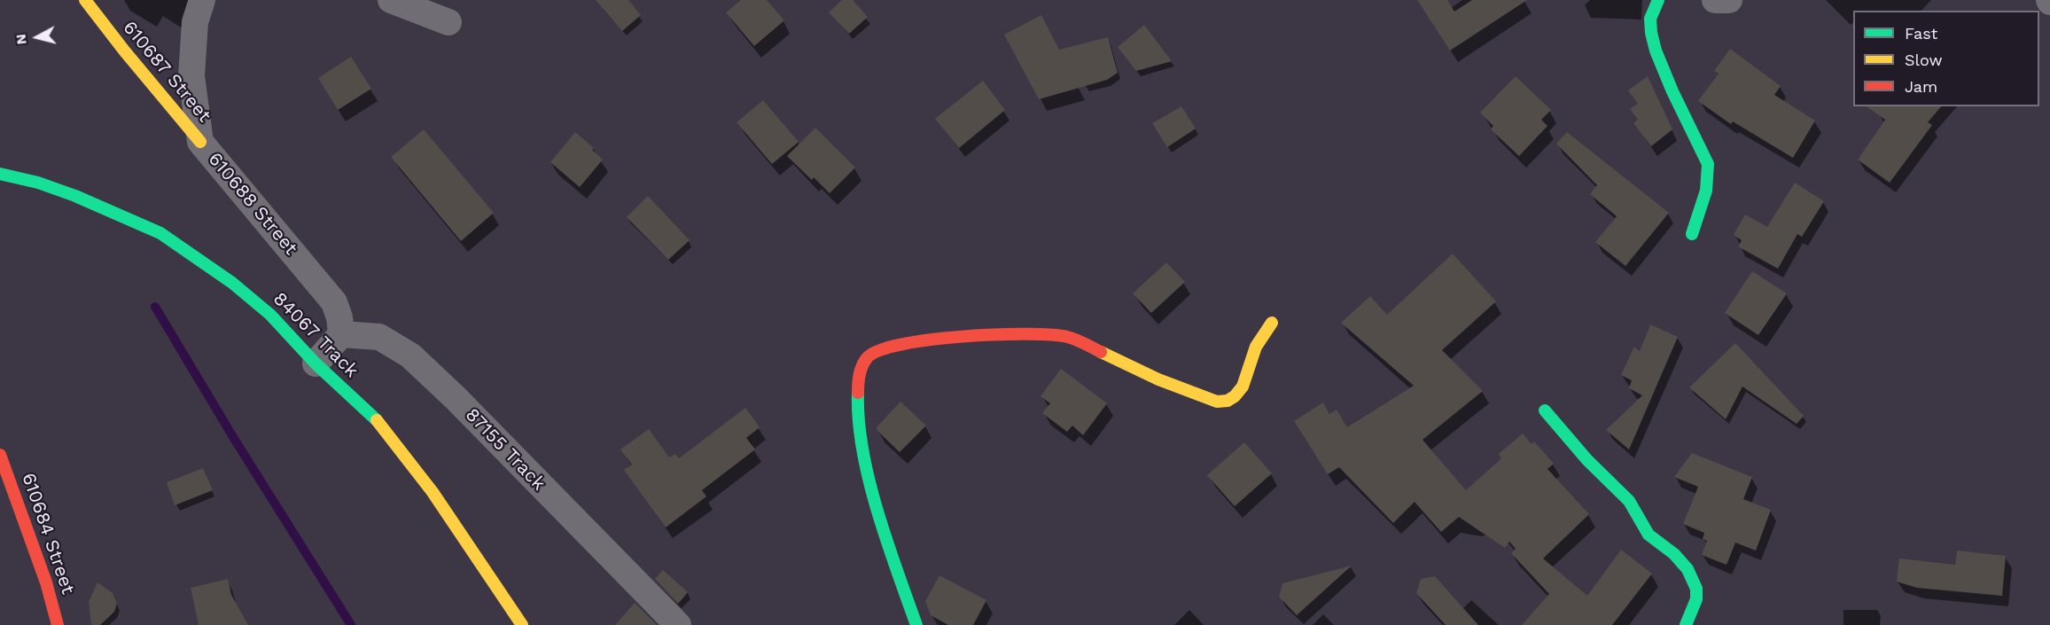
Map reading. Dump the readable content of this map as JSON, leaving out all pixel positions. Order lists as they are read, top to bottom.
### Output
{
  "streets": {
    "street": [
      "610687 Street",
      "610688 Street",
      "84067 Track",
      "87155 Track",
      "610684 Street"
    ]
  },
  "crossings": [
    ["610687 Street", "610688 Street"],
    ["610688 Street", "87155 Track"]
  ],
  "legend": ["Fast", "Slow", "Jam"],
  "north": "left"
}
